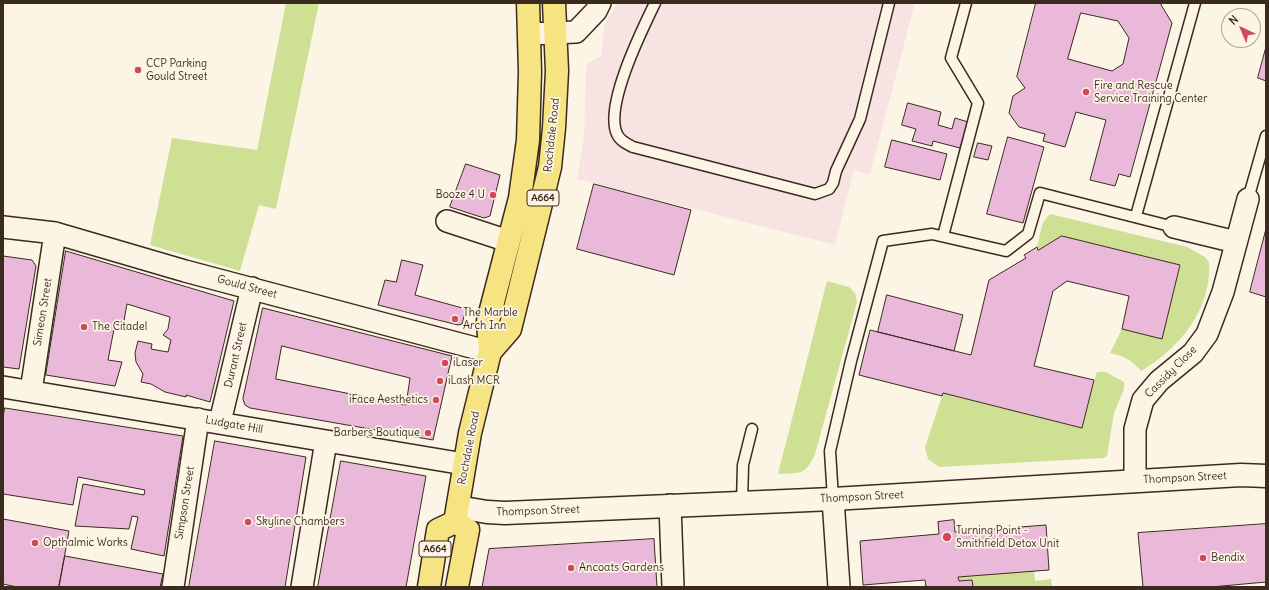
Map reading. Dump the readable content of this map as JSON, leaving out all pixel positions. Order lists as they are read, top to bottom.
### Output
{
  "streets": {
    "highway": ["Rochdale Road", "A664"],
    "street": [
      "Gould Street",
      "Simeon Street",
      "Durant Street",
      "Cassidy Close",
      "Ludgate Hill",
      "Thompson Street",
      "Simpson Street"
    ]
  },
  "crossings": [
    ["Rochdale Road", "A664"],
    ["Rochdale Road", "Gould Street"],
    ["Rochdale Road", "Ludgate Hill"],
    ["Rochdale Road", "Thompson Street"],
    ["A664", "Thompson Street"],
    ["Gould Street", "Simeon Street"],
    ["Gould Street", "Durant Street"],
    ["Simeon Street", "Ludgate Hill"],
    ["Durant Street", "Ludgate Hill"],
    ["Cassidy Close", "Thompson Street"],
    ["Ludgate Hill", "Simpson Street"]
  ],
  "places": [
    "CCP Parking Gould Street",
    "Fire and Rescue Service Training Center",
    "Booze 4 U",
    "The Marble Arch Inn",
    "The Citadel",
    "iLaser",
    "iLash MCR",
    "iFace Aesthetics",
    "Barbers Boutique",
    "Skyline Chambers",
    "Turning Point - Smithfield Detox Unit",
    "Opthalmic Works",
    "Bendix",
    "Ancoats Gardens"
  ],
  "north": "top left"
}
